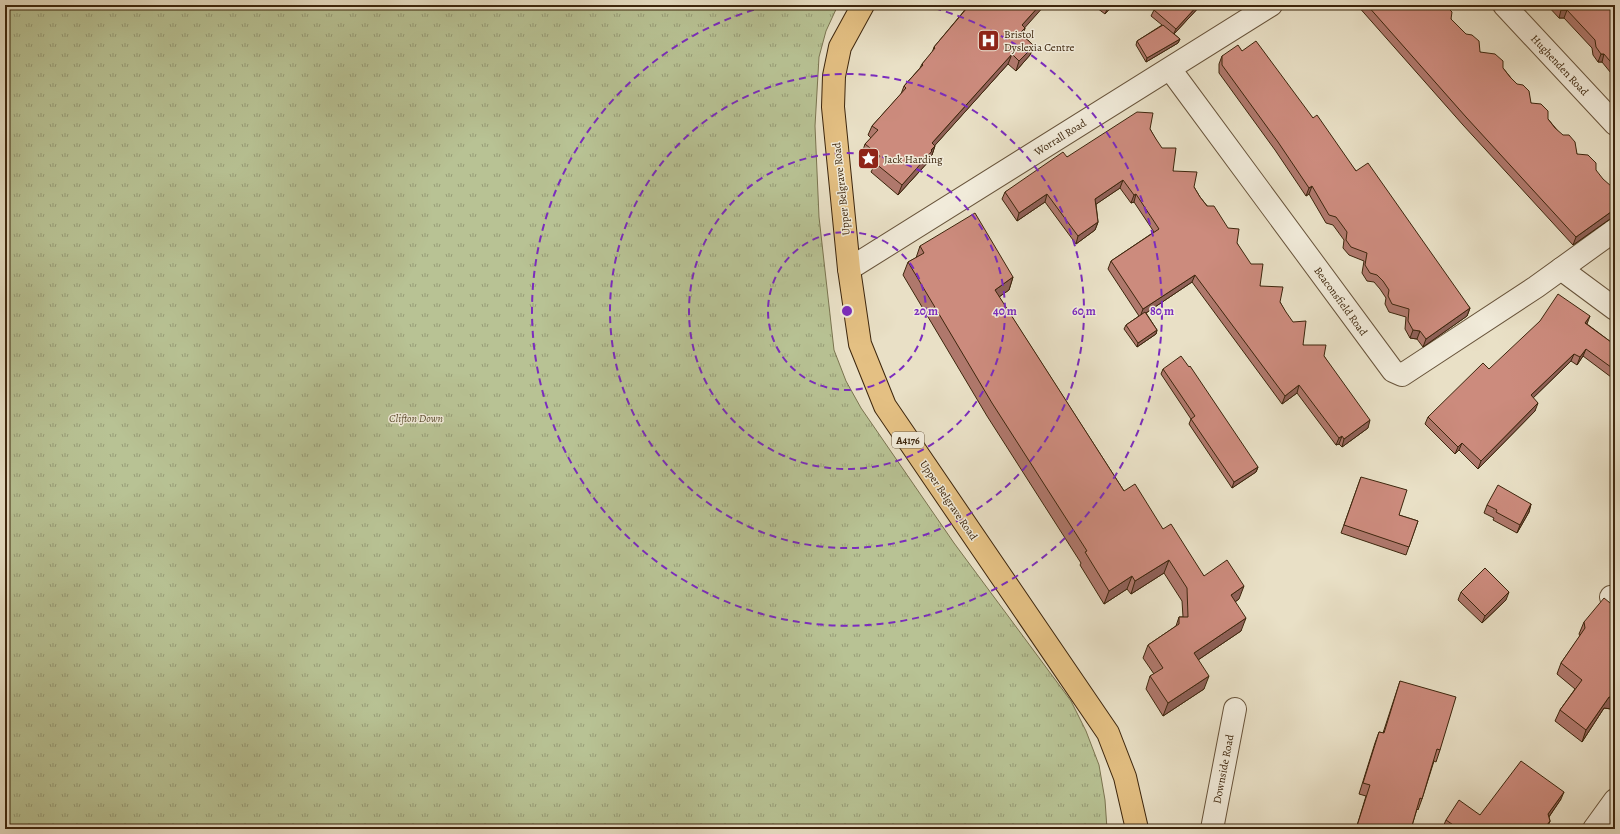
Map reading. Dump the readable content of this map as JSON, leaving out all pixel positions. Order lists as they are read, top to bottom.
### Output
{
  "streets": {
    "main road": ["Upper Belgrave Road", "A4176"],
    "street": [
      "Hughenden Road",
      "Worrall Road",
      "Beaconsfield Road",
      "Downside Road"
    ]
  },
  "crossings": [
    ["Worrall Road", "Upper Belgrave Road"],
    ["Worrall Road", "Beaconsfield Road"]
  ],
  "parks": ["Clifton Down"],
  "places": {
    "hospital": ["Bristol Dyslexia Centre"],
    "place": ["Jack Harding"]
  },
  "rings": [
    "20 m",
    "40 m",
    "60 m",
    "80 m"
  ]
}
